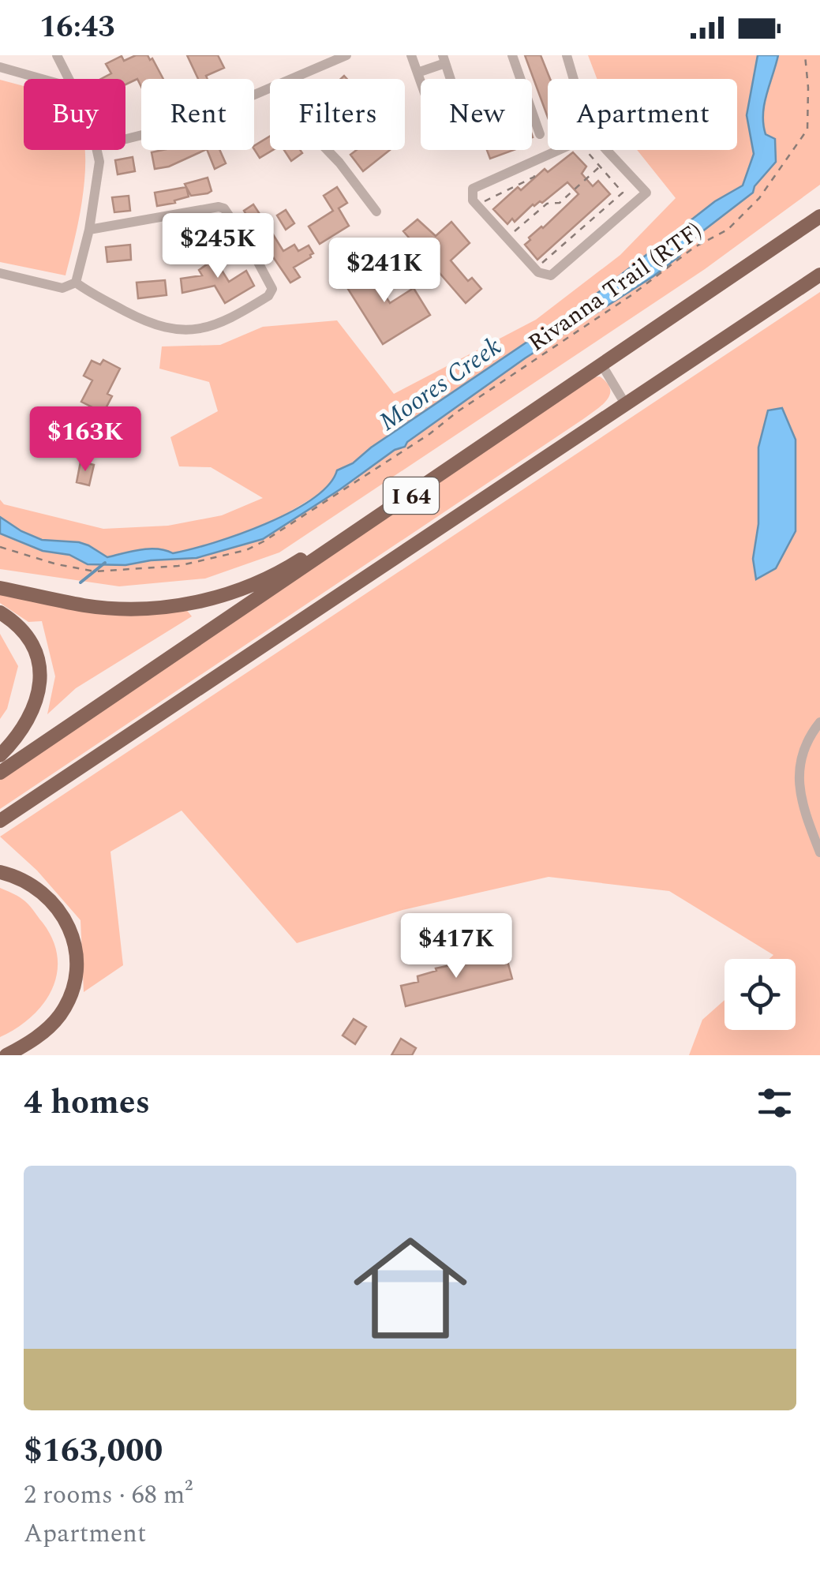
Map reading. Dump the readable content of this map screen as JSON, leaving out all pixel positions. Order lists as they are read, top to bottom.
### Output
{
  "streets": {
    "highway": ["I 64"],
    "path": ["Rivanna Trail (RTF)"]
  },
  "water": ["Moores Creek"],
  "page": {
    "status": "16:43",
    "chip": [
      "Buy",
      "Rent",
      "Filters",
      "New",
      "Apartment"
    ],
    "price": [
      "$245K",
      "$241K",
      "$163K",
      "$417K"
    ],
    "heading": "4 homes",
    "list": [
      {
        "name": "$163,000",
        "note": "2 rooms · 68 m² · Apartment"
      }
    ]
  }
}
